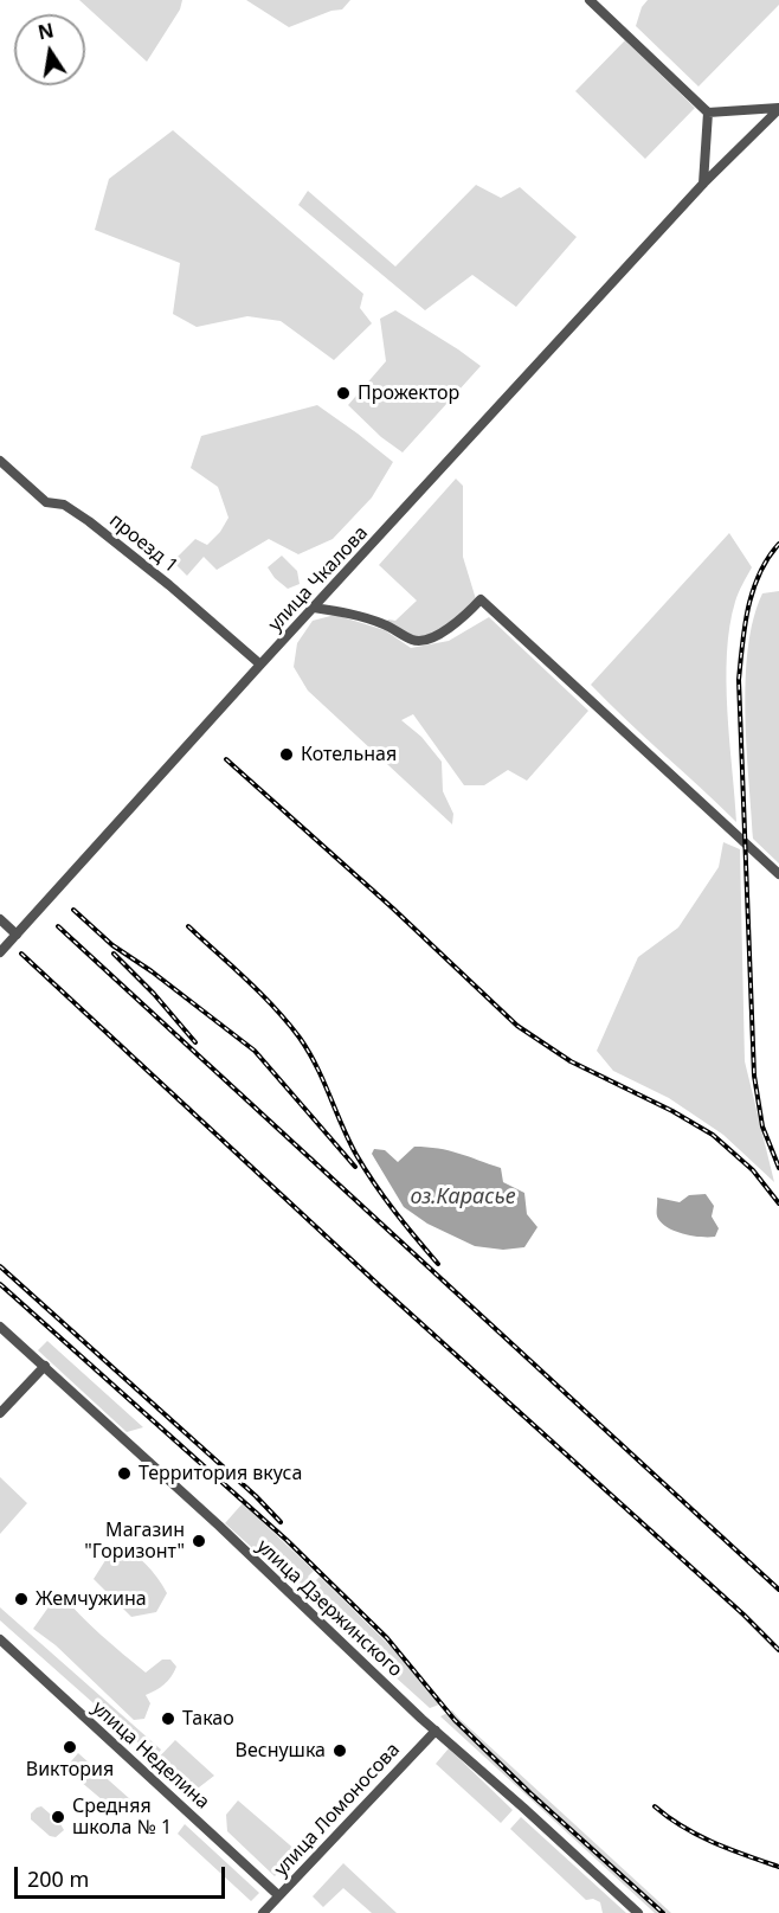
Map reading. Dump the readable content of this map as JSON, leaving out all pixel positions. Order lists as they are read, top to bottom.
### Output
{
  "streets": {
    "street": [
      "проезд 1",
      "улица Чкалова",
      "улица Дзержинского",
      "улица Неделина",
      "улица Ломоносова"
    ]
  },
  "crossings": [
    ["проезд 1", "улица Чкалова"],
    ["улица Дзержинского", "улица Ломоносова"],
    ["улица Неделина", "улица Ломоносова"]
  ],
  "water": ["оз.Карасье"],
  "places": [
    "Прожектор",
    "Котельная",
    "Территория вкуса",
    "Магазин \"Горизонт\"",
    "Жемчужина",
    "Такао",
    "Виктория",
    "Веснушка",
    "Средняя школа № 1"
  ],
  "scale_bar": "200 m",
  "north": "top"
}
